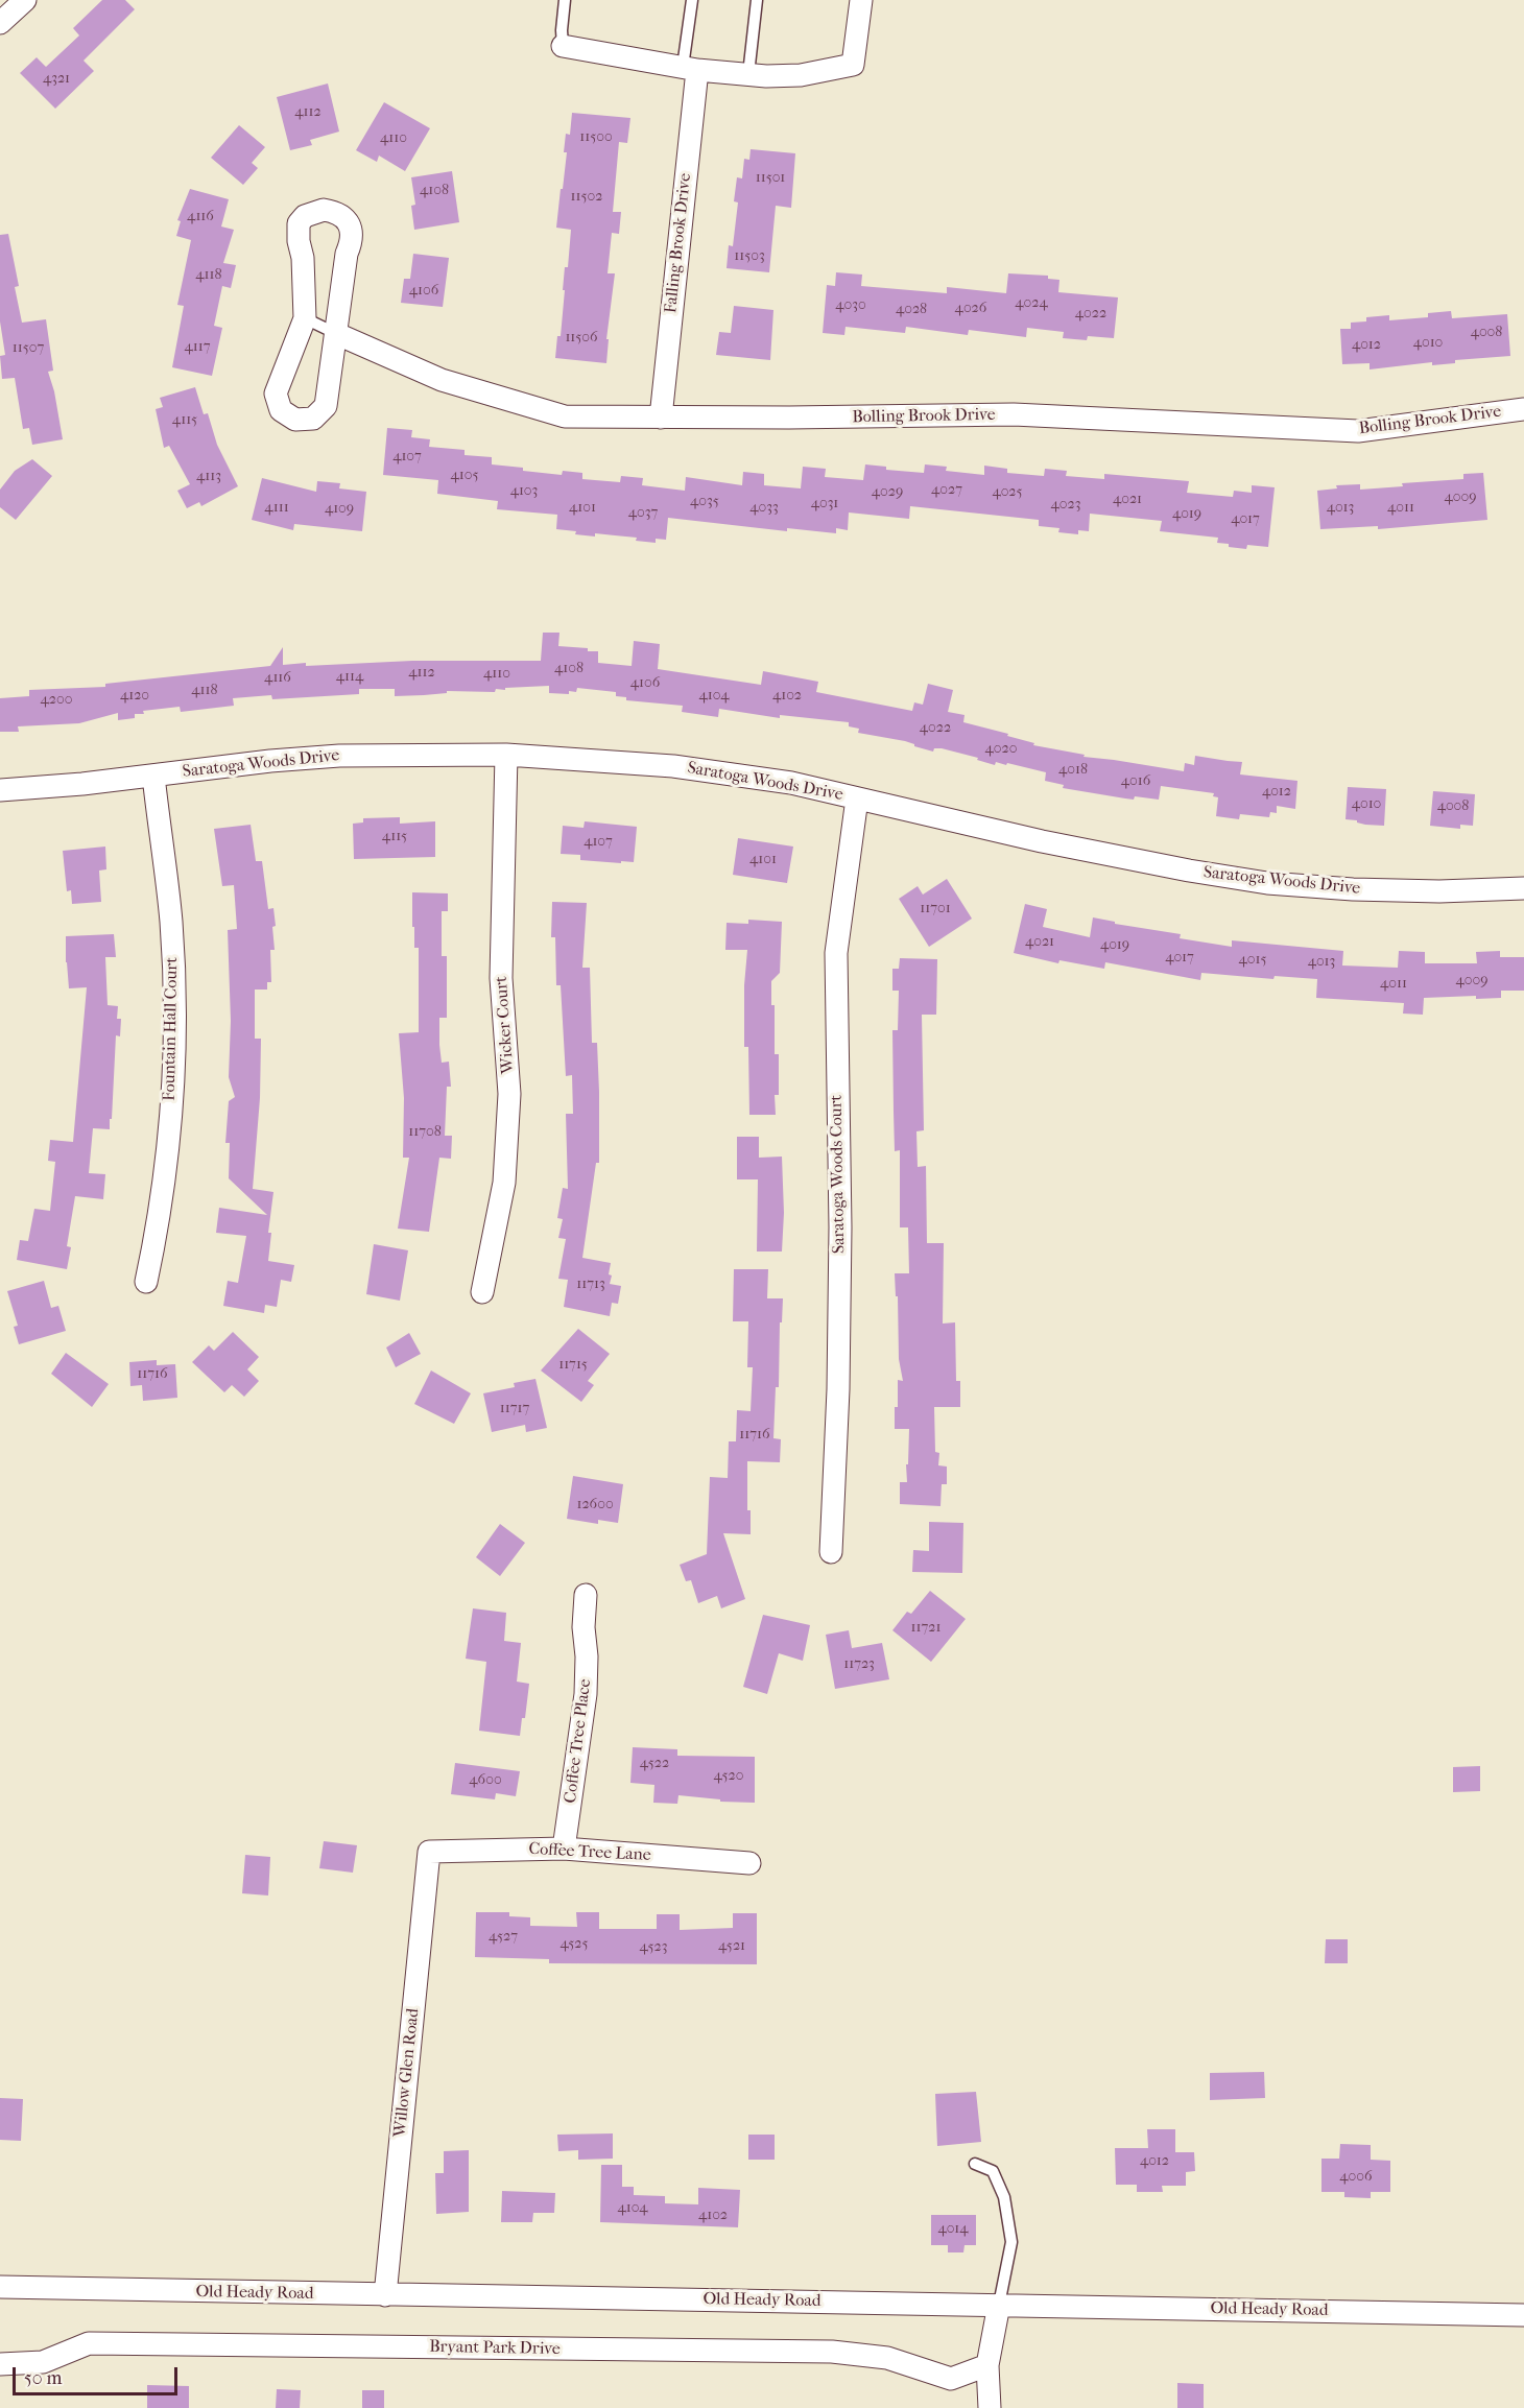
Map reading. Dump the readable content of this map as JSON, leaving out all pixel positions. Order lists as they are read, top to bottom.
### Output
{
  "streets": {
    "street": [
      "Falling Brook Drive",
      "Bolling Brook Drive",
      "Saratoga Woods Drive",
      "Wicker Court",
      "Fountain Hall Court",
      "Saratoga Woods Court",
      "Coffee Tree Place",
      "Coffee Tree Lane",
      "Willow Glen Road",
      "Old Heady Road",
      "Bryant Park Drive"
    ]
  },
  "crossings": [
    ["Falling Brook Drive", "Bolling Brook Drive"],
    ["Saratoga Woods Drive", "Wicker Court"],
    ["Saratoga Woods Drive", "Fountain Hall Court"],
    ["Saratoga Woods Drive", "Saratoga Woods Court"],
    ["Coffee Tree Place", "Coffee Tree Lane"],
    ["Coffee Tree Lane", "Willow Glen Road"],
    ["Willow Glen Road", "Old Heady Road"]
  ],
  "house_numbers": [
    "4321",
    "4112",
    "11500",
    "4110",
    "11501",
    "4108",
    "11502",
    "4116",
    "11503",
    "4118",
    "4106",
    "4024",
    "4030",
    "4026",
    "4028",
    "4022",
    "4008",
    "11506",
    "4010",
    "4012",
    "4117",
    "11507",
    "4115",
    "4107",
    "4105",
    "4113",
    "4027",
    "4103",
    "4029",
    "4025",
    "4009",
    "4021",
    "4035",
    "4031",
    "4023",
    "4111",
    "4101",
    "4033",
    "4013",
    "4011",
    "4109",
    "4037",
    "4019",
    "4017",
    "4108",
    "4112",
    "4110",
    "4114",
    "4116",
    "4106",
    "4118",
    "4120",
    "4104",
    "4102",
    "4200",
    "4022",
    "4020",
    "4018",
    "4016",
    "4012",
    "4010",
    "4008",
    "4115",
    "4107",
    "4101",
    "11701",
    "4021",
    "4019",
    "4017",
    "4015",
    "4013",
    "4009",
    "4011",
    "11708",
    "11713",
    "11715",
    "11716",
    "11717",
    "11716",
    "12600",
    "11721",
    "11723",
    "4522",
    "4520",
    "4600",
    "4527",
    "4525",
    "4521",
    "4523",
    "4012",
    "4006",
    "4104",
    "4102",
    "4014"
  ],
  "scale_bar": "50 m"
}
